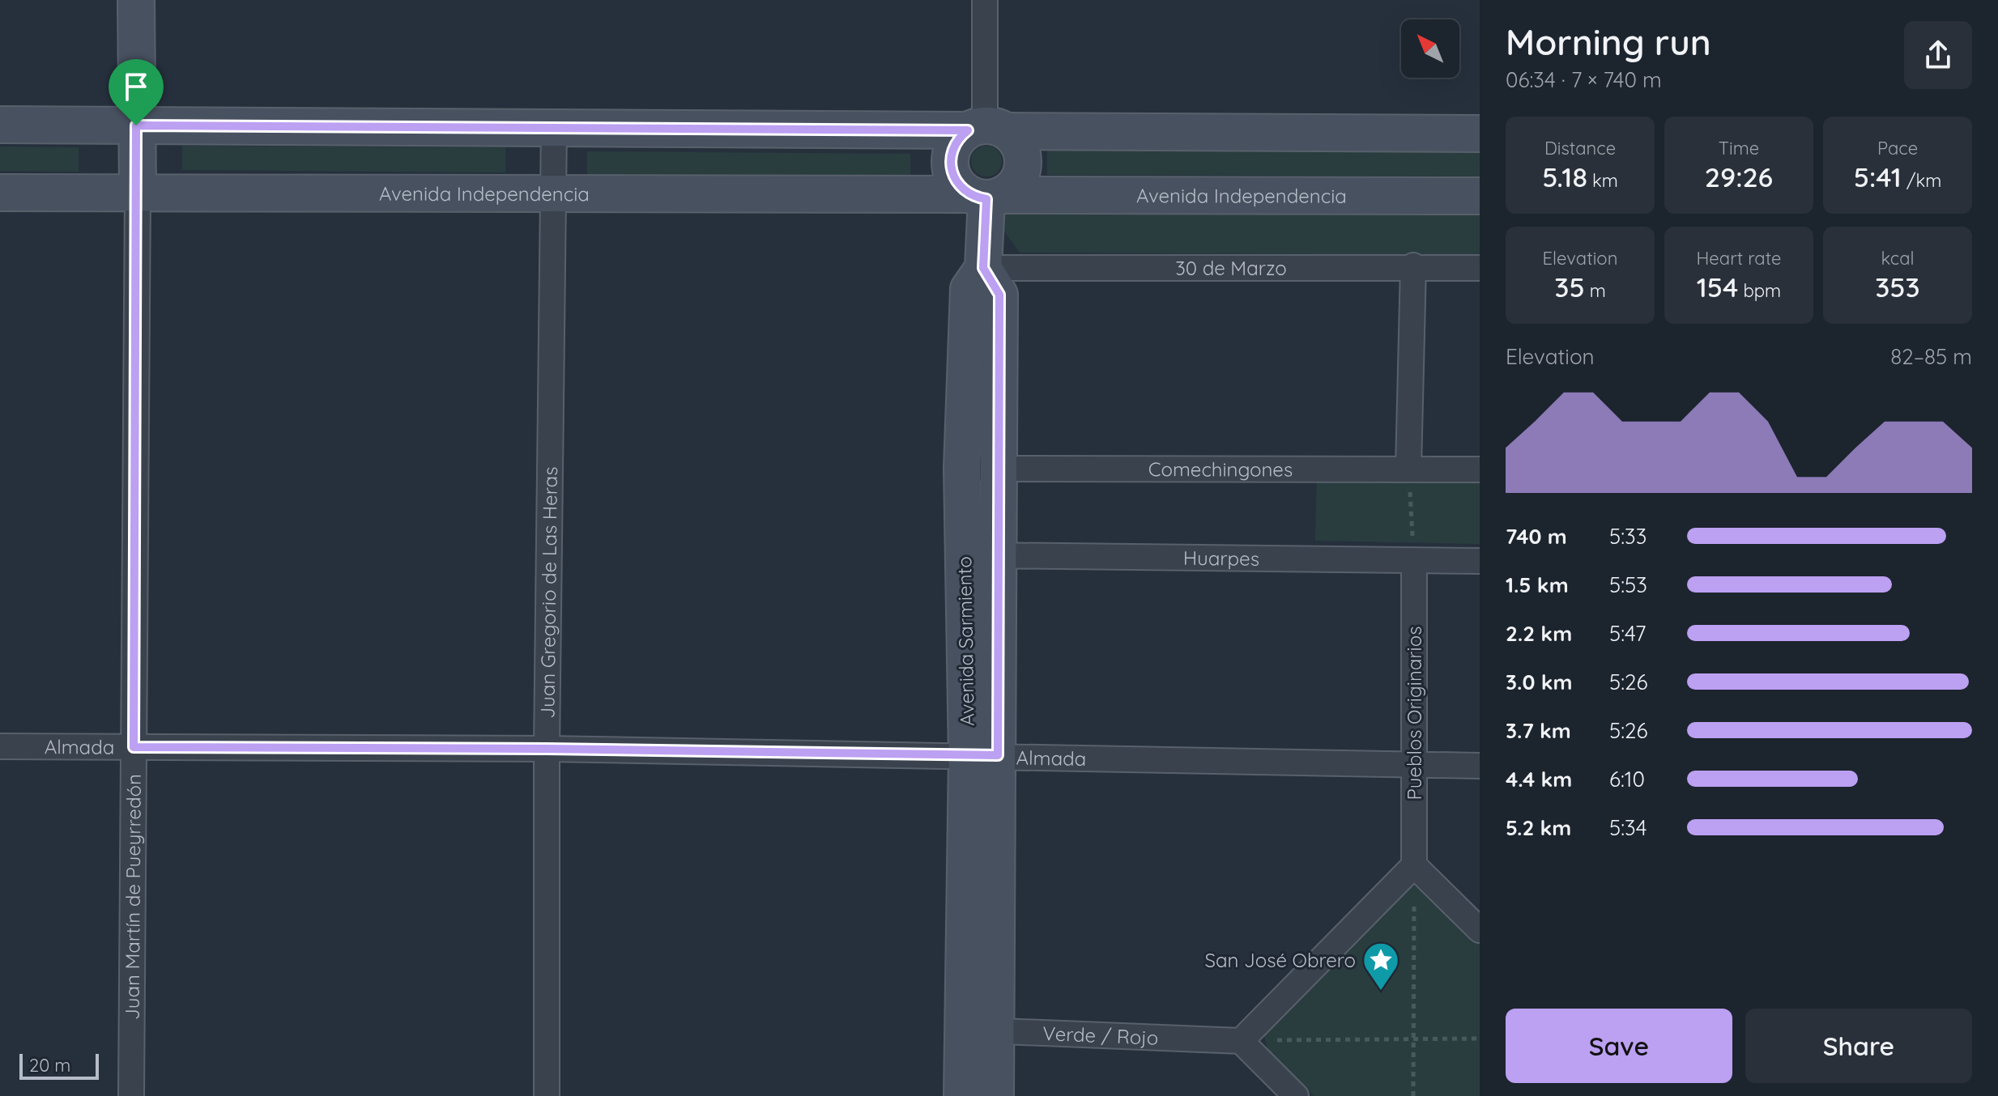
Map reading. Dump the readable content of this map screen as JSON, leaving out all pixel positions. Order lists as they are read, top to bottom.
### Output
{
  "streets": {
    "main road": ["Avenida Independencia", "Avenida Sarmiento"],
    "street": [
      "30 de Marzo",
      "Comechingones",
      "Huarpes",
      "Juan Gregorio de Las Heras",
      "Pueblos Originarios",
      "Almada",
      "Juan Martín de Pueyrredón",
      "Verde / Rojo"
    ]
  },
  "crossings": [
    ["Avenida Independencia", "Juan Gregorio de Las Heras"],
    ["Avenida Independencia", "Avenida Sarmiento"],
    ["Avenida Independencia", "Juan Martín de Pueyrredón"],
    ["30 de Marzo", "Avenida Sarmiento"],
    ["Comechingones", "Avenida Sarmiento"],
    ["Huarpes", "Avenida Sarmiento"],
    ["Huarpes", "Pueblos Originarios"],
    ["Juan Gregorio de Las Heras", "Almada"],
    ["Avenida Sarmiento", "Almada"],
    ["Avenida Sarmiento", "Verde / Rojo"],
    ["Pueblos Originarios", "Almada"],
    ["Almada", "Juan Martín de Pueyrredón"]
  ],
  "places": {
    "place": ["San José Obrero"]
  },
  "scale_bar": "20 m",
  "north": "top left",
  "page": {
    "heading": ["Morning run", "06:34 · 7 × 740 m"],
    "stats": [
      ["Distance", "5.18 km"],
      ["Time", "29:26"],
      ["Pace", "5:41 /km"],
      ["Elevation", "35 m"],
      ["Heart rate", "154 bpm"],
      ["kcal", "353"]
    ],
    "chart": ["Elevation", "82–85 m"],
    "list": [
      {
        "name": "740 m",
        "note": "5:33"
      },
      {
        "name": "1.5 km",
        "note": "5:53"
      },
      {
        "name": "2.2 km",
        "note": "5:47"
      },
      {
        "name": "3.0 km",
        "note": "5:26"
      },
      {
        "name": "3.7 km",
        "note": "5:26"
      },
      {
        "name": "4.4 km",
        "note": "6:10"
      },
      {
        "name": "5.2 km",
        "note": "5:34"
      }
    ],
    "buttons": ["Save", "Share"],
    "scale": "20 m"
  }
}
